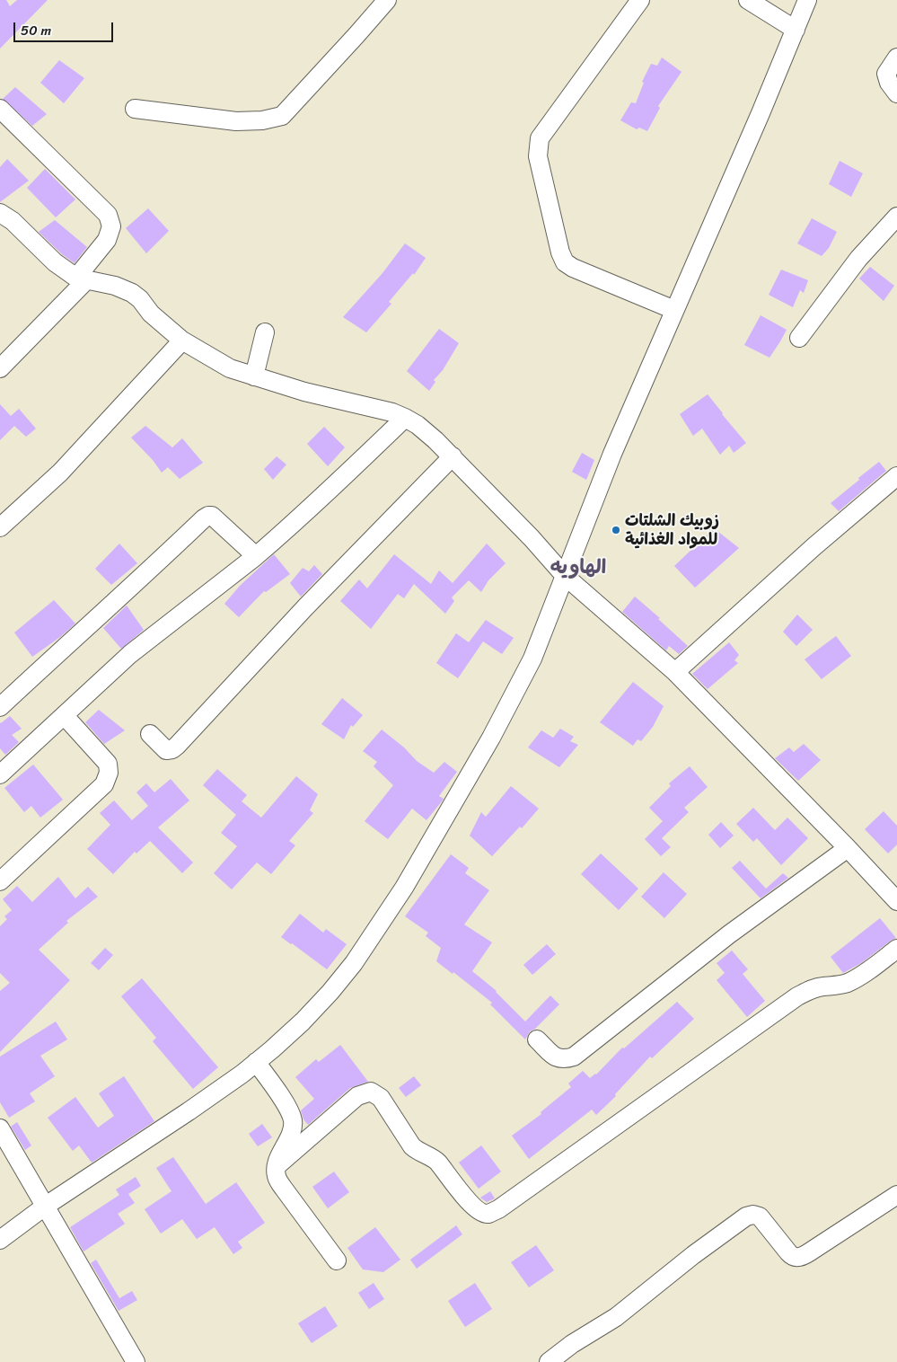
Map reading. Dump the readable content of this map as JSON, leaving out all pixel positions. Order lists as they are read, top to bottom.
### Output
{
  "districts": ["الهاويه"],
  "places": ["زوبيك الشلتات للمواد الغذائية"],
  "scale_bar": "50 m"
}
